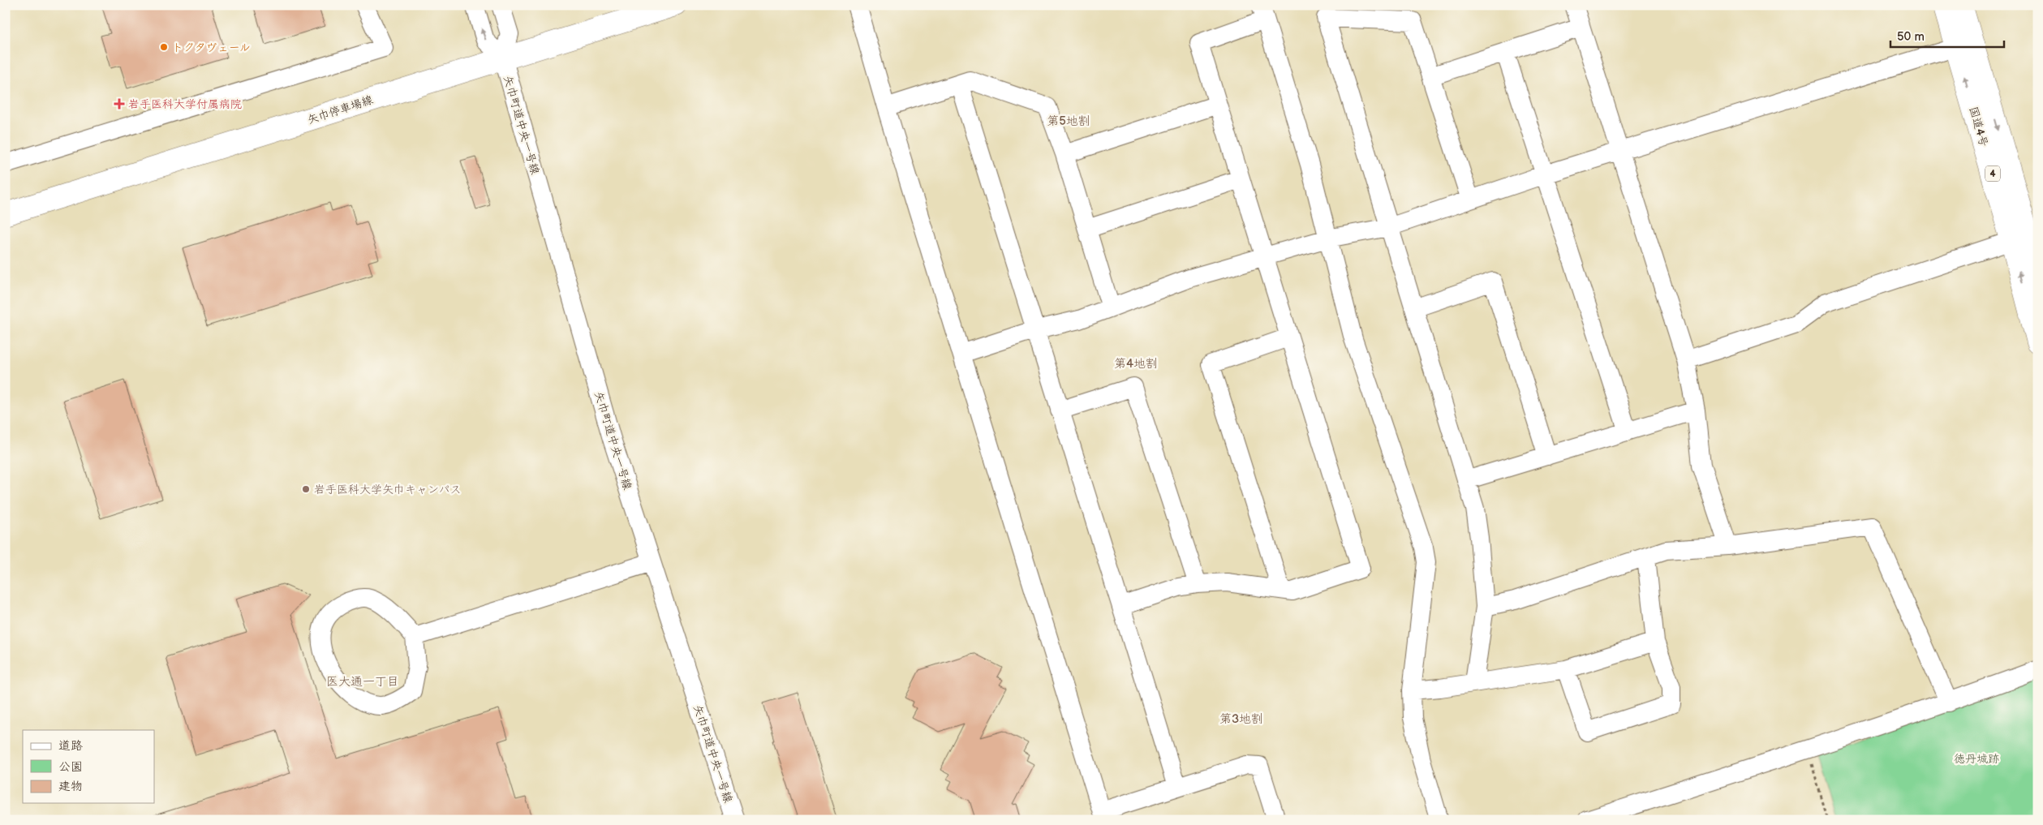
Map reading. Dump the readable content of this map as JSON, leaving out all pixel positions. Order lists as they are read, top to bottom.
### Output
{
  "streets": {
    "main road": ["矢巾停車場線", "国道4号", "4"],
    "street": ["矢巾町道中央一号線"]
  },
  "crossings": [
    ["矢巾停車場線", "矢巾町道中央一号線"]
  ],
  "districts": [
    "第5地割",
    "第4地割",
    "医大通一丁目",
    "第3地割"
  ],
  "parks": ["徳丹城跡"],
  "places": {
    "other": ["トクタヴェール", "岩手医科大学矢巾キャンパス"],
    "health": ["岩手医科大学付属病院"]
  },
  "legend": ["道路", "公園", "建物"],
  "scale_bar": "50 m"
}
